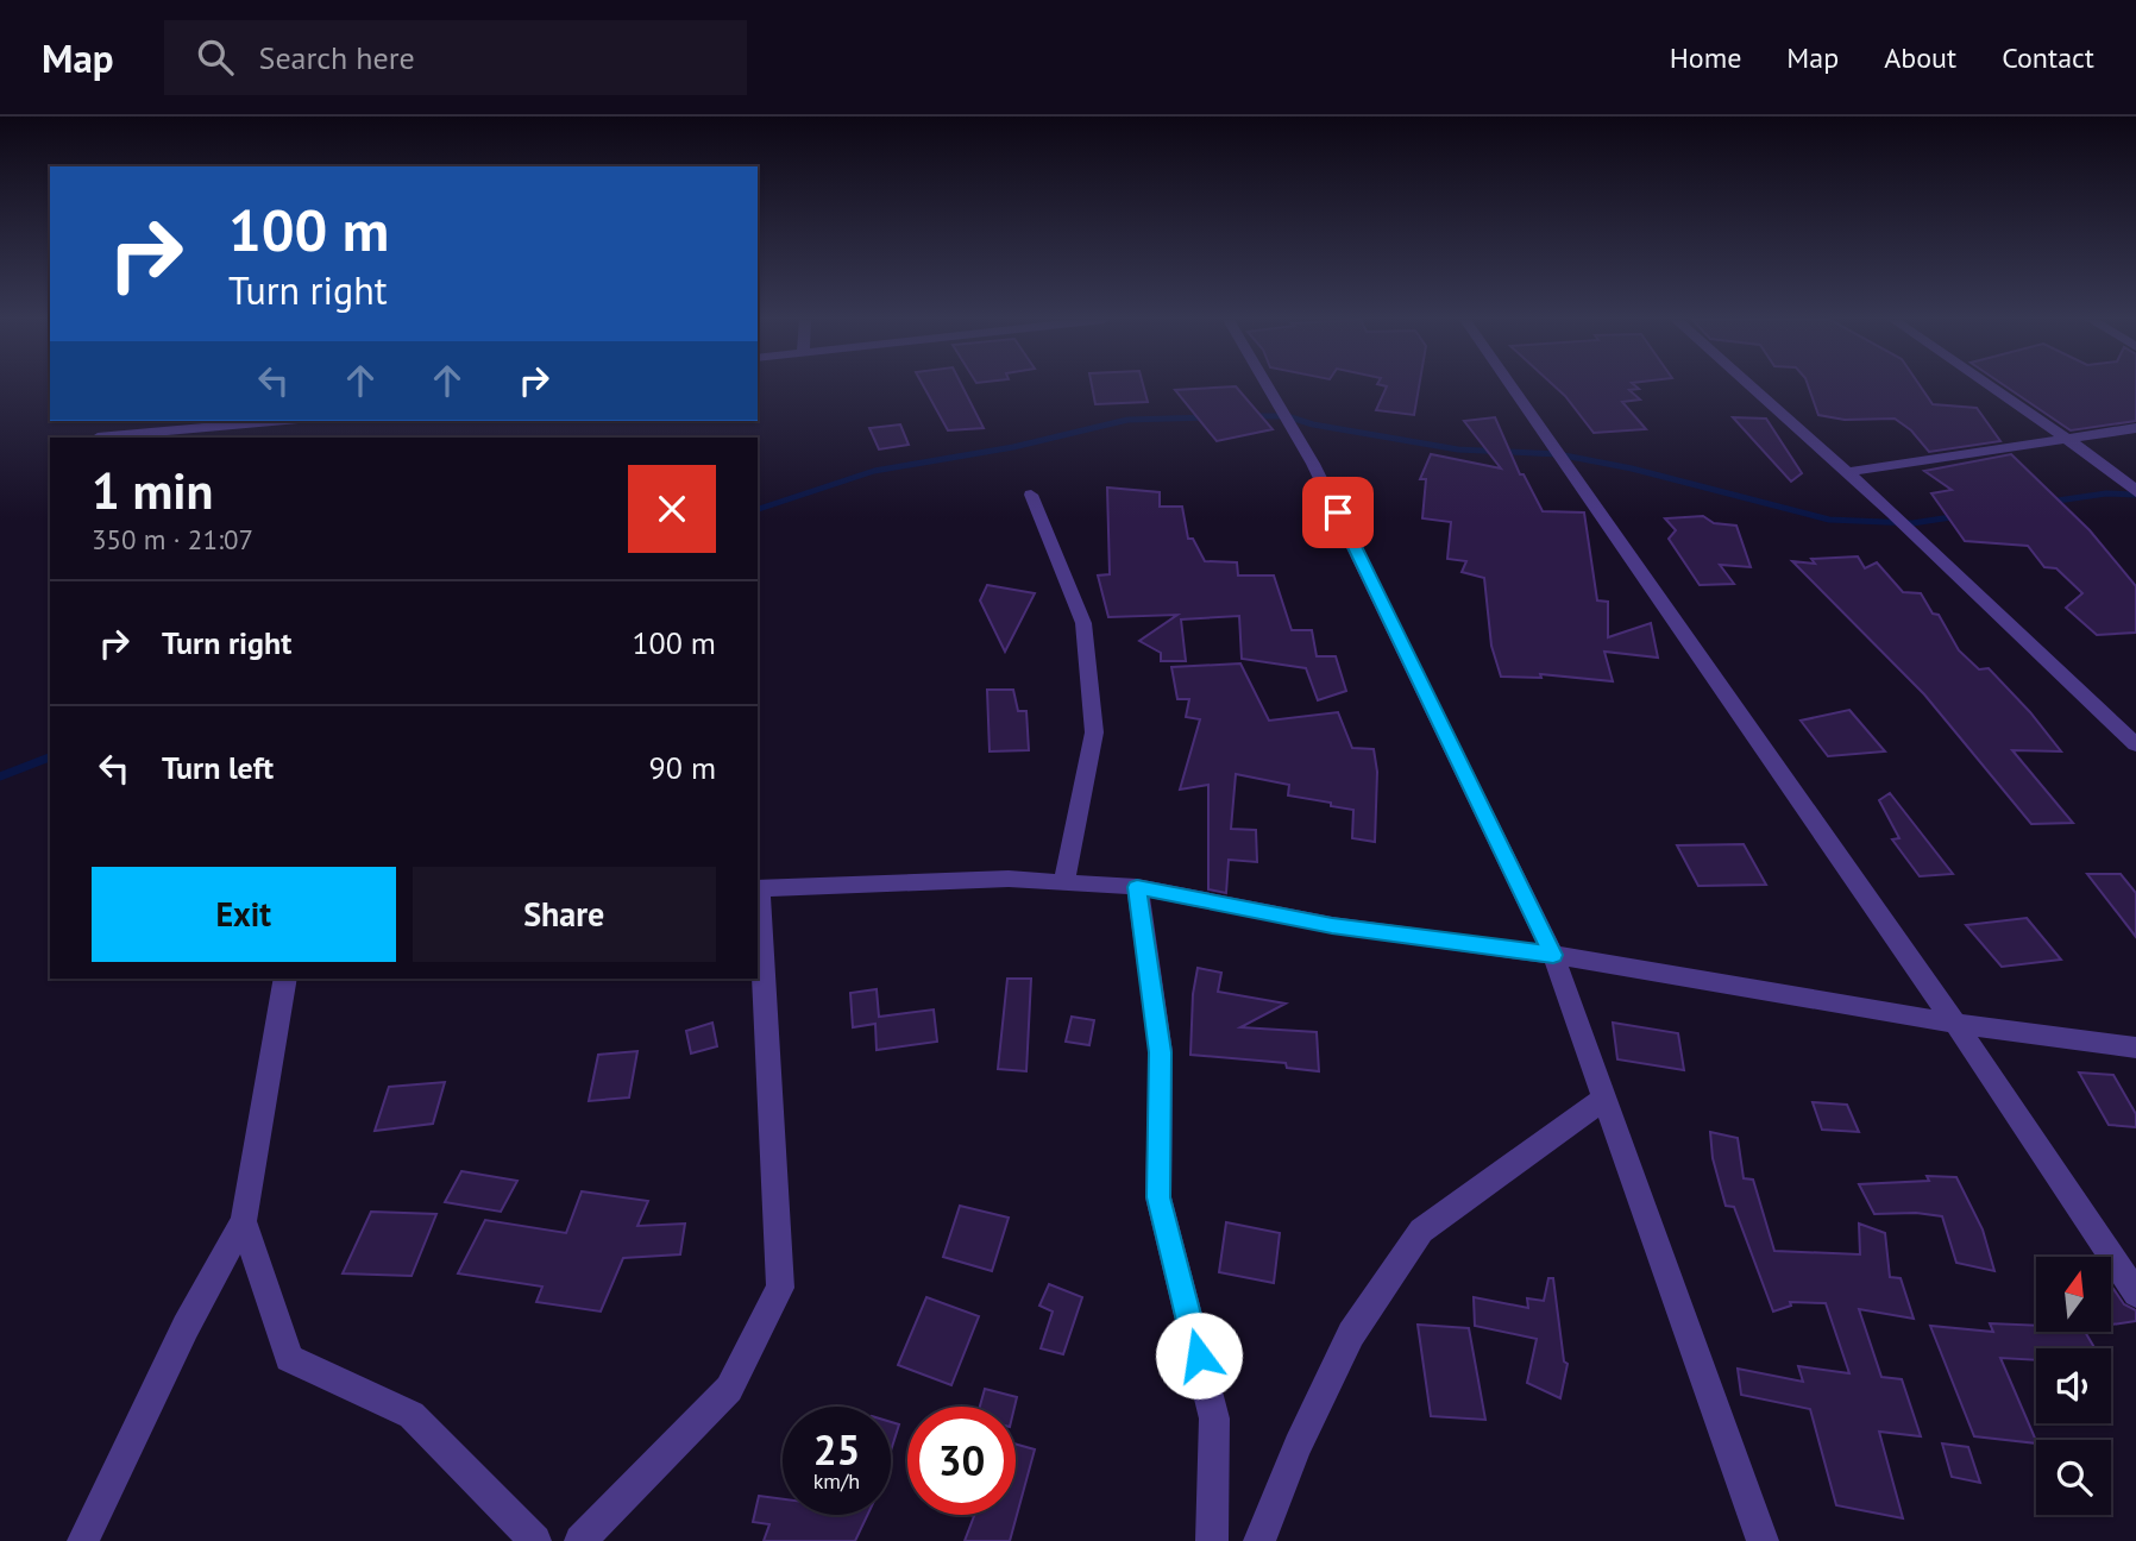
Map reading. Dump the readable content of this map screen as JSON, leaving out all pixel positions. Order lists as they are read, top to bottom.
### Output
{
  "north": "top",
  "page": {
    "header": "Map",
    "search": "Search here",
    "nav": [
      "Home",
      "Map",
      "About",
      "Contact"
    ],
    "turn": ["100 m", "Turn right"],
    "heading": ["1 min", "350 m · 21:07"],
    "list": [
      {
        "name": "Turn right",
        "value": "100 m"
      },
      {
        "name": "Turn left",
        "value": "90 m"
      }
    ],
    "buttons": ["Exit", "Share"],
    "speed": "25 km/h",
    "limit": "30"
  }
}
